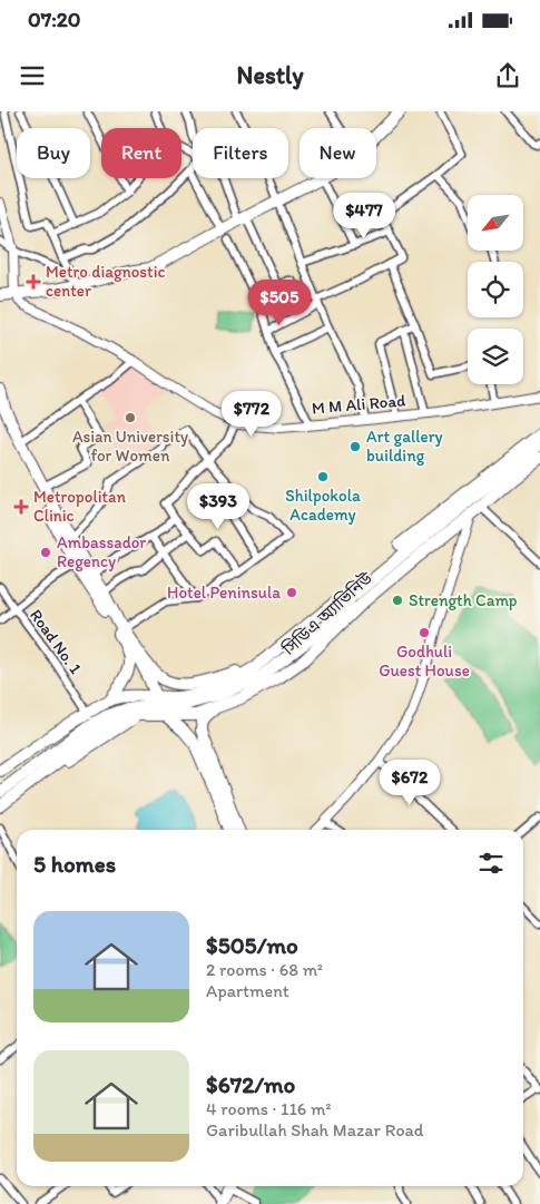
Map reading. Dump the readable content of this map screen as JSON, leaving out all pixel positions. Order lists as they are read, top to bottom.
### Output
{
  "streets": {
    "main road": ["সিডিএ অ্যাভিনিউ"],
    "street": ["M M Ali Road", "Road No. 1"]
  },
  "crossings": [
    ["সিডিএ অ্যাভিনিউ", "Road No. 1"]
  ],
  "places": {
    "health": ["Metro diagnostic center", "Metropolitan Clinic"],
    "other": [
      "Asian University for Women",
      "Art gallery building",
      "Shilpokola Academy",
      "Ambassador Regency",
      "Hotel Peninsula",
      "Strength Camp",
      "Godhuli Guest House"
    ]
  },
  "north": "bottom left",
  "page": {
    "status": "07:20",
    "header": "Nestly",
    "chip": [
      "Buy",
      "Rent",
      "Filters",
      "New"
    ],
    "price": [
      "$477",
      "$505",
      "$772",
      "$393",
      "$672"
    ],
    "heading": "5 homes",
    "list": [
      {
        "name": "$505/mo",
        "note": "2 rooms · 68 m² · Apartment"
      },
      {
        "name": "$672/mo",
        "note": "4 rooms · 116 m² · Garibullah Shah Mazar Road"
      }
    ]
  }
}
